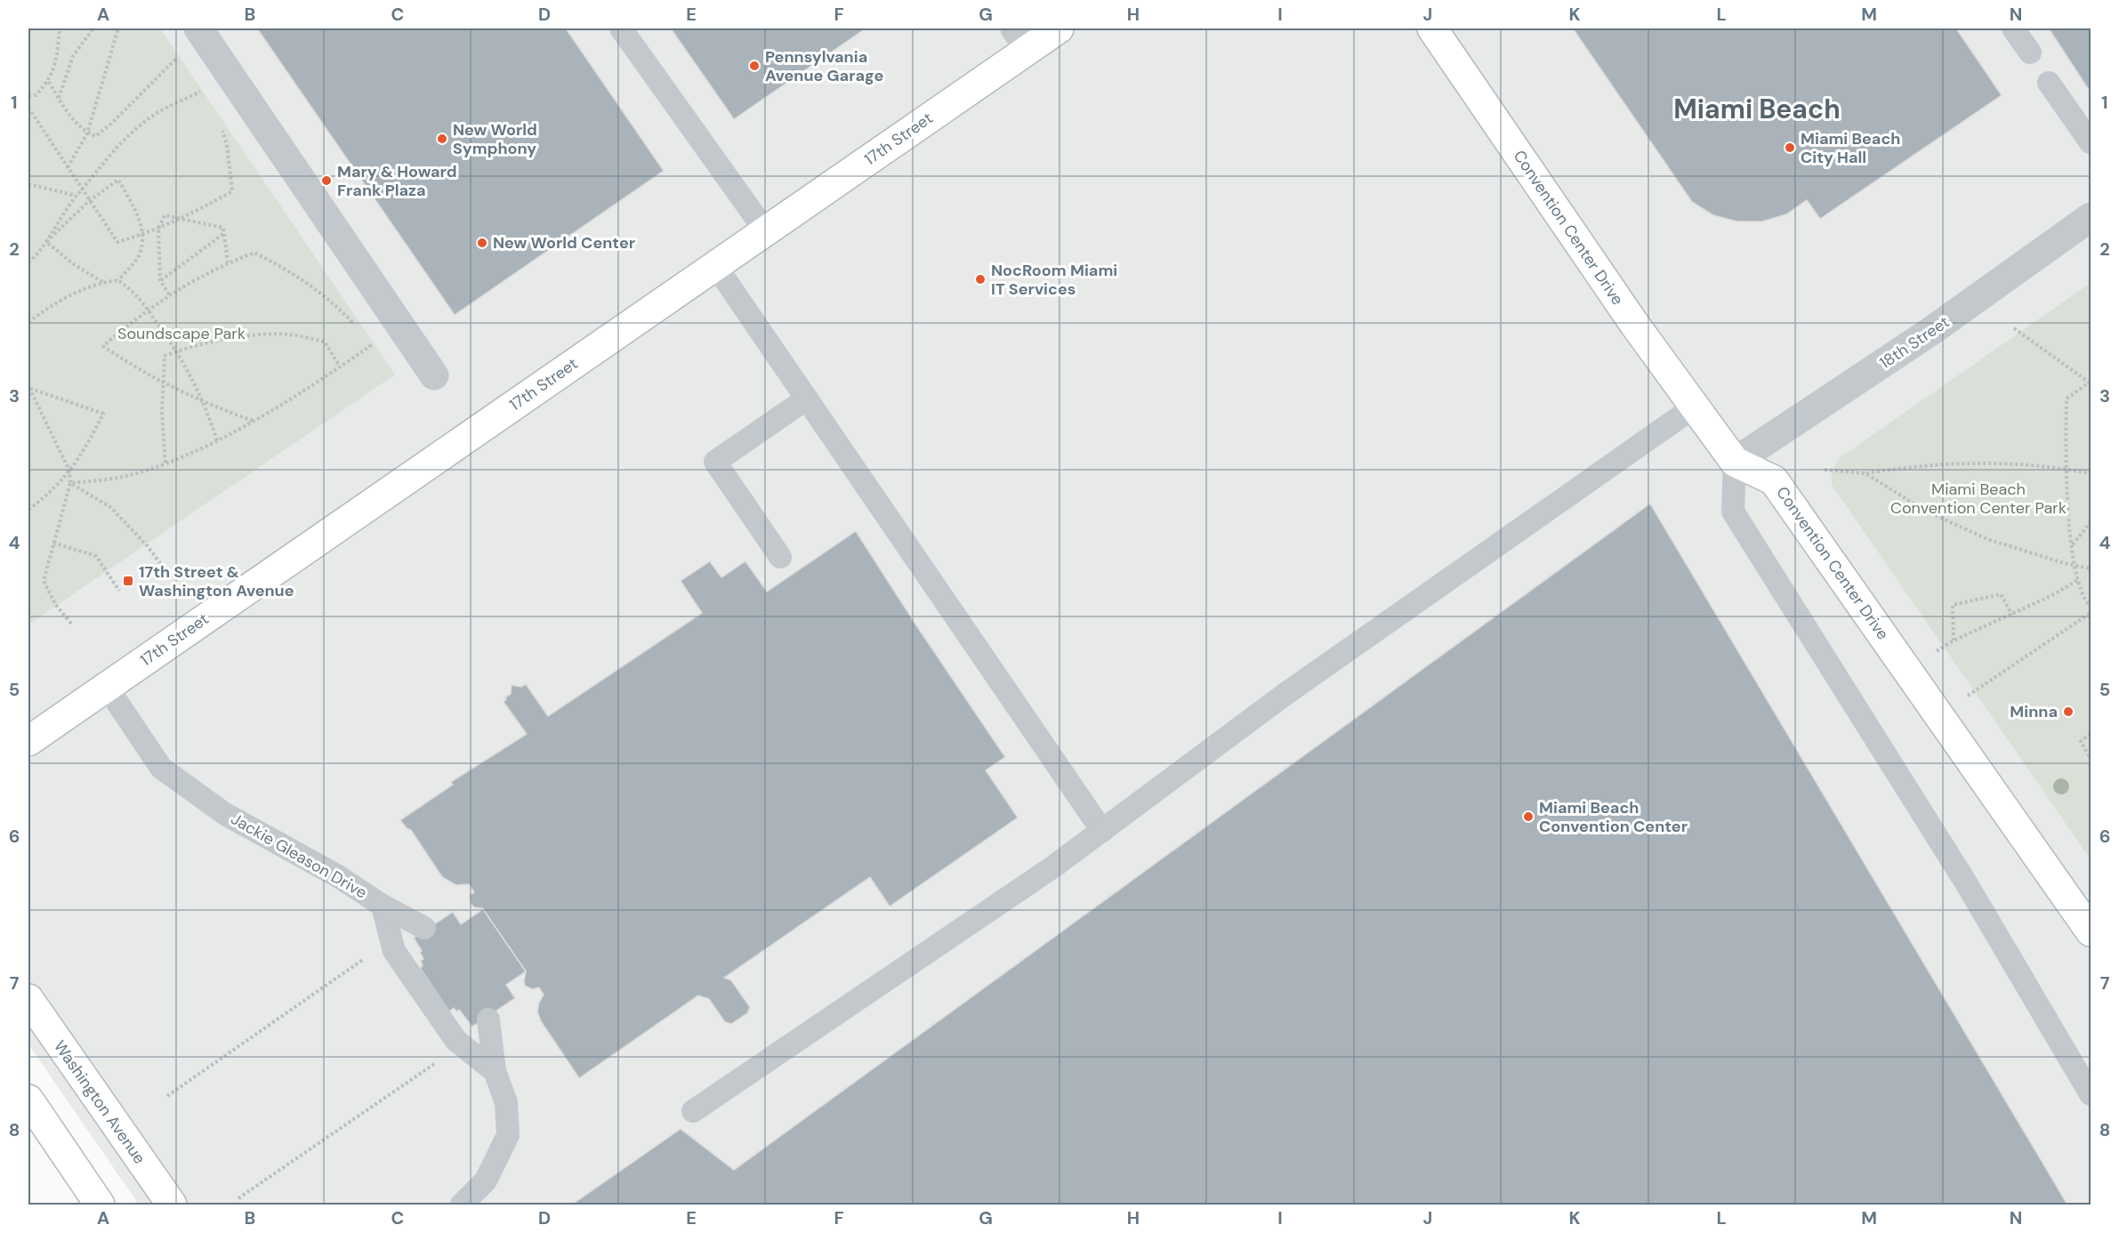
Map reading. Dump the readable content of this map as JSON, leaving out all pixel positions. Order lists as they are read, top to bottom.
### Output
{
  "streets": {
    "street": [
      "17th Street",
      "Convention Center Drive",
      "18th Street",
      "Washington Avenue"
    ],
    "lane": ["Jackie Gleason Drive"]
  },
  "crossings": [
    ["17th Street", "Jackie Gleason Drive"],
    ["Convention Center Drive", "18th Street"]
  ],
  "districts": ["Miami Beach"],
  "parks": ["Soundscape Park", "Miami Beach Convention Center Park"],
  "places": {
    "other": [
      "Pennsylvania Avenue Garage",
      "New World Symphony",
      "Miami Beach City Hall",
      "Mary & Howard Frank Plaza",
      "New World Center",
      "NocRoom Miami IT Services",
      "Minna",
      "Miami Beach Convention Center"
    ],
    "transit": ["17th Street & Washington Avenue"]
  },
  "grid": {
    "columns": [
      "A",
      "B",
      "C",
      "D",
      "E",
      "F",
      "G",
      "H",
      "I",
      "J",
      "K",
      "L",
      "M",
      "N"
    ],
    "rows": [
      "1",
      "2",
      "3",
      "4",
      "5",
      "6",
      "7",
      "8"
    ]
  }
}
